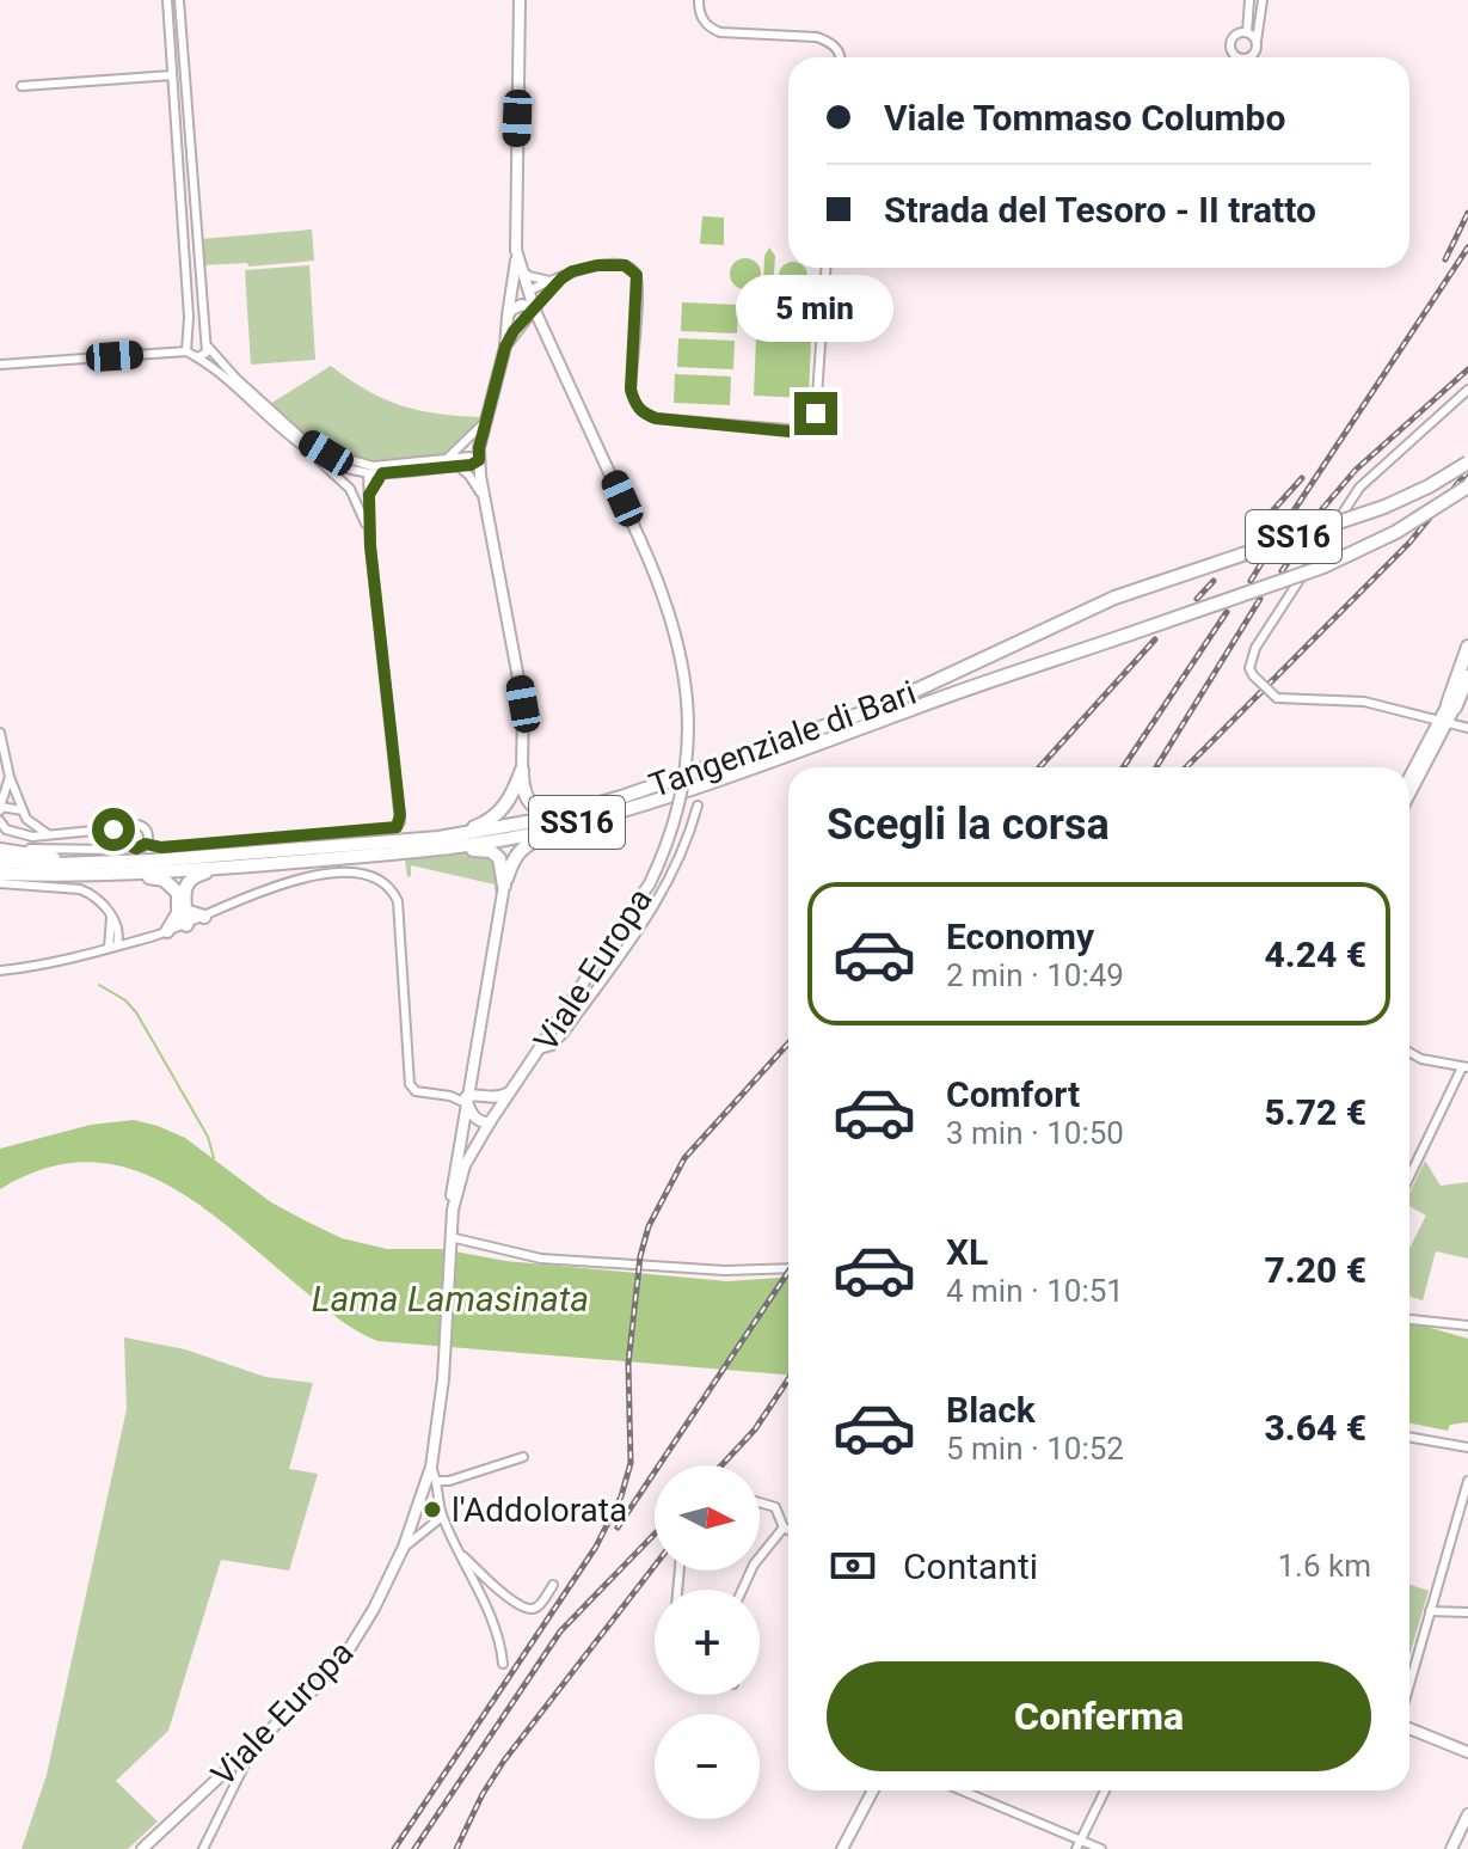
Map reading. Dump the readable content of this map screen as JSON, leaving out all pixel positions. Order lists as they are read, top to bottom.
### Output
{
  "streets": {
    "highway": ["SS16", "Tangenziale di Bari"],
    "main road": ["Viale Europa"]
  },
  "water": ["Lama Lamasinata"],
  "places": ["l'Addolorata"],
  "north": "right",
  "page": {
    "banner": ["Viale Tommaso Columbo", "Strada del Tesoro - II tratto"],
    "bubble": "5 min",
    "heading": "Scegli la corsa",
    "list": [
      {
        "name": "Economy",
        "note": "2 min · 10:49",
        "value": "4.24 €"
      },
      {
        "name": "Comfort",
        "note": "3 min · 10:50",
        "value": "5.72 €"
      },
      {
        "name": "XL",
        "note": "4 min · 10:51",
        "value": "7.20 €"
      },
      {
        "name": "Black",
        "note": "5 min · 10:52",
        "value": "3.64 €"
      }
    ],
    "map_buttons": ["+", "−"],
    "pay": ["Contanti", "1.6 km"],
    "buttons": "Conferma"
  }
}
